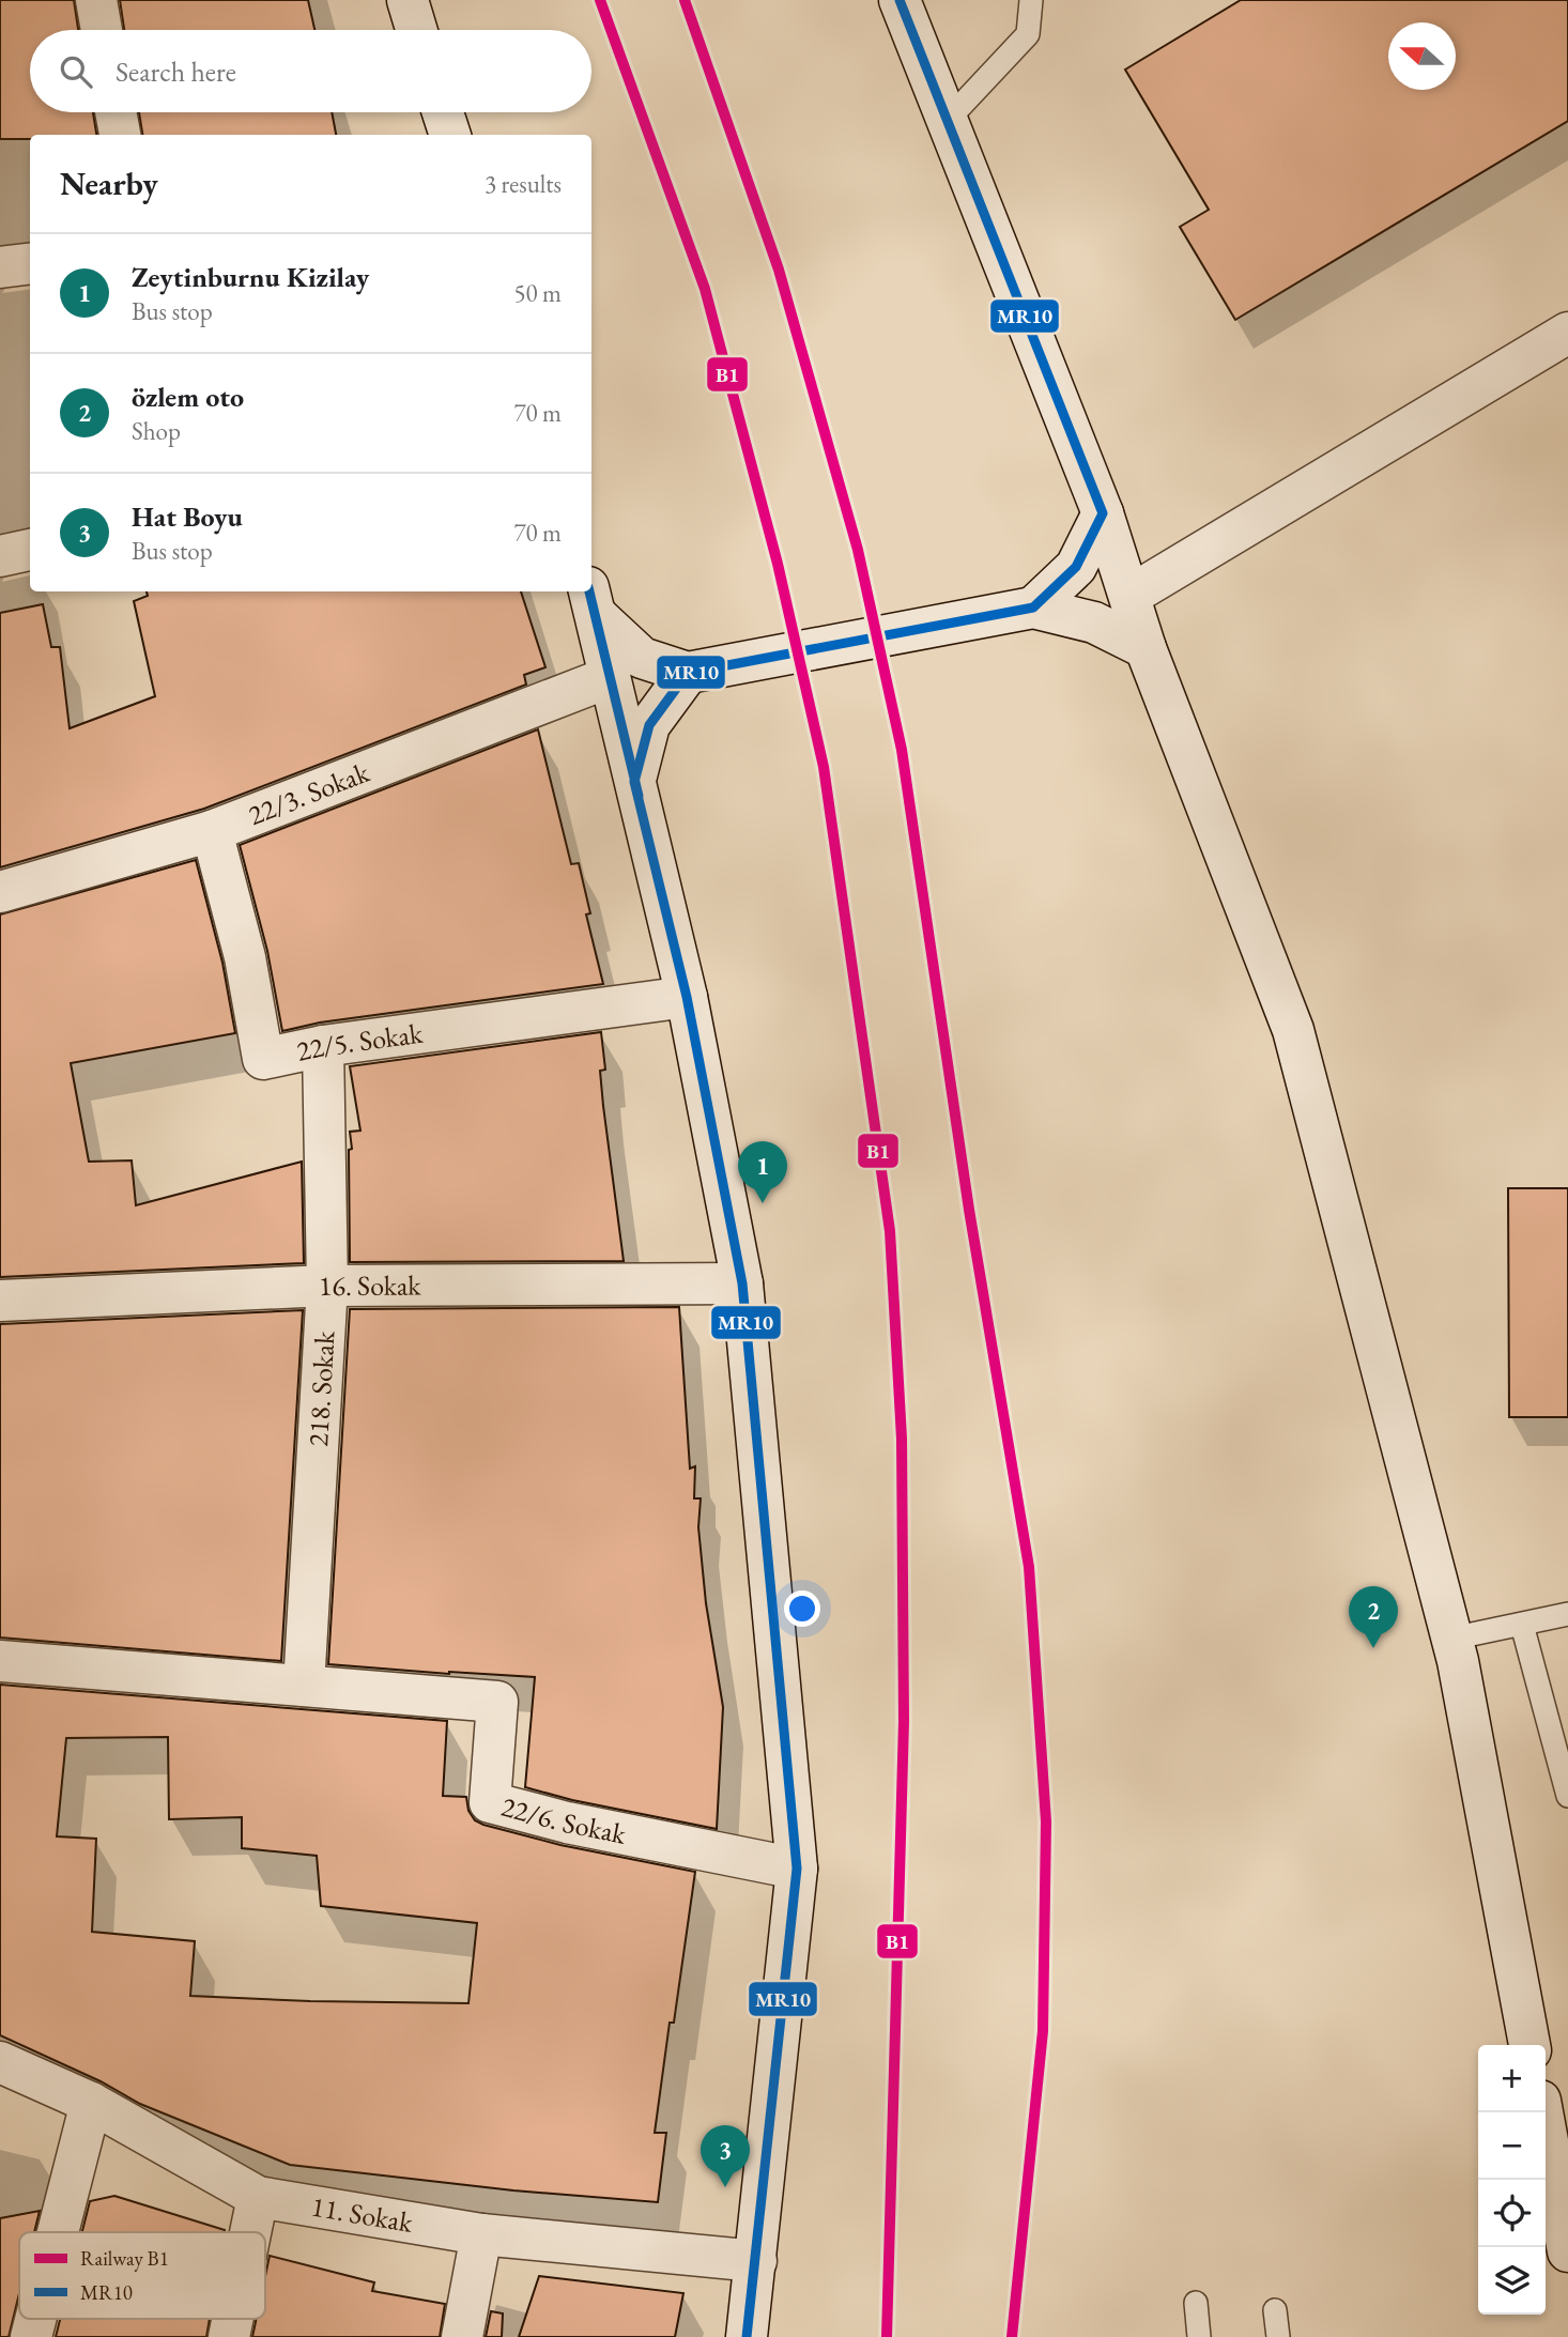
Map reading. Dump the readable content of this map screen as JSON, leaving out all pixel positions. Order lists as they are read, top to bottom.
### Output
{
  "streets": {
    "street": [
      "22/3. Sokak",
      "22/5. Sokak",
      "16. Sokak",
      "218. Sokak",
      "22/6. Sokak",
      "11. Sokak"
    ]
  },
  "crossings": [
    ["22/3. Sokak", "22/5. Sokak"],
    ["22/5. Sokak", "218. Sokak"],
    ["16. Sokak", "218. Sokak"],
    ["218. Sokak", "22/6. Sokak"]
  ],
  "lines": ["rail line B1", "transit line MR10"],
  "legend": ["Railway B1", "MR10"],
  "north": "left",
  "page": {
    "search": "Search here",
    "heading": ["Nearby", "3 results"],
    "list": [
      {
        "mark": "1",
        "name": "Zeytinburnu Kizilay",
        "note": "Bus stop",
        "value": "50 m"
      },
      {
        "mark": "2",
        "name": "özlem oto",
        "note": "Shop",
        "value": "70 m"
      },
      {
        "mark": "3",
        "name": "Hat Boyu",
        "note": "Bus stop",
        "value": "70 m"
      }
    ],
    "pins": ["1", "2", "3"],
    "map_buttons": ["+", "−"]
  }
}
